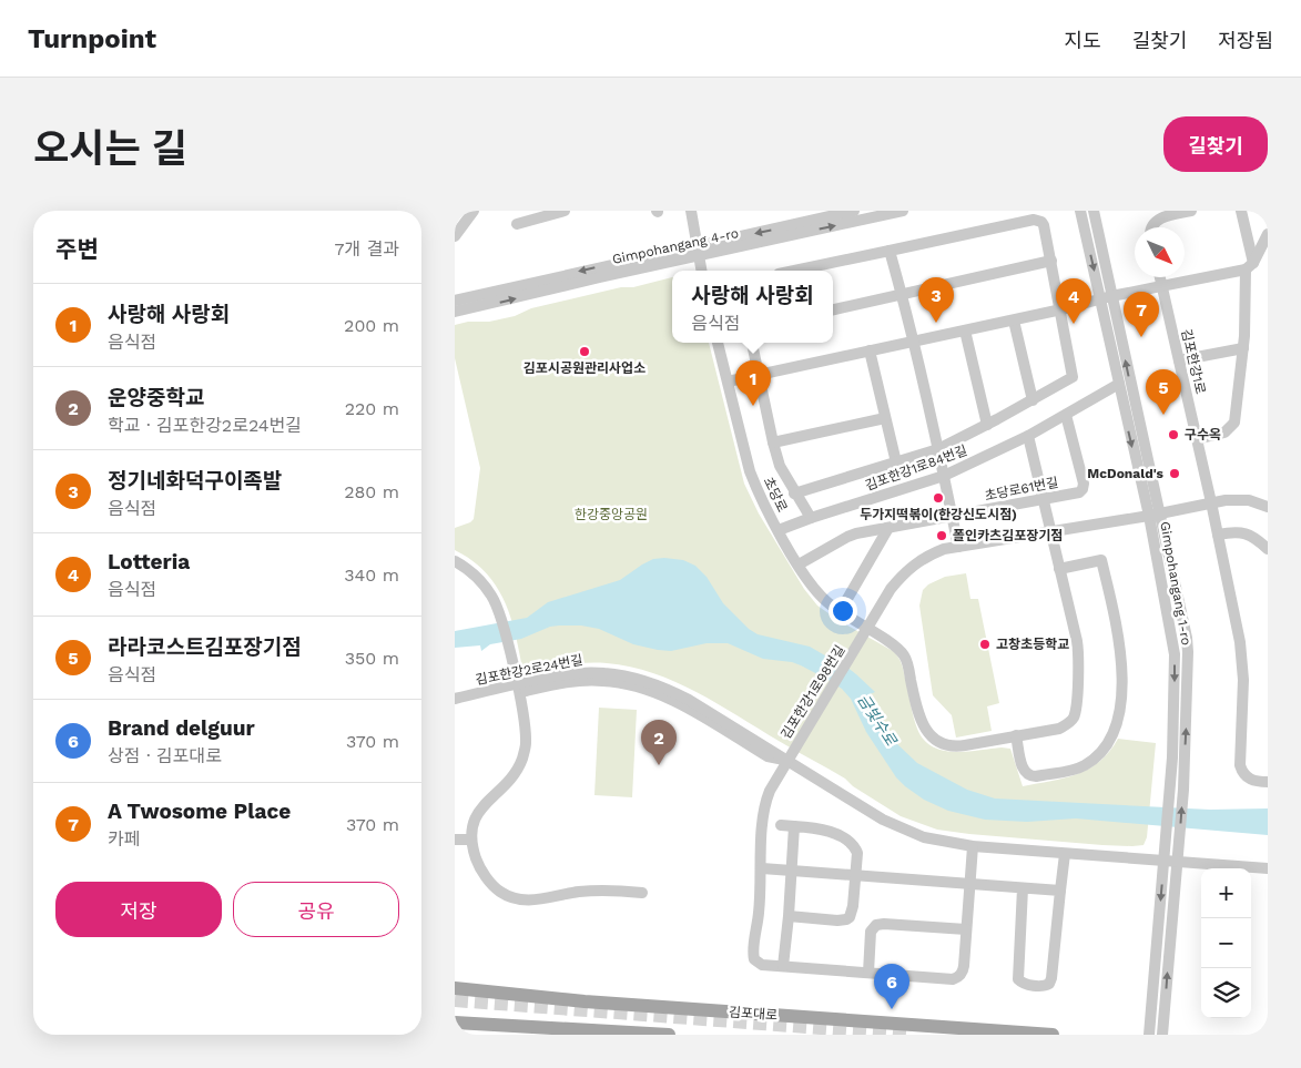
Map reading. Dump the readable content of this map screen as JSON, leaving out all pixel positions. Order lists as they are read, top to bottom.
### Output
{
  "streets": {
    "main road": ["김포대로"],
    "street": [
      "Gimpohangang 4-ro",
      "김포한강1로",
      "김포한강1로84번길",
      "초당로61번길",
      "초당로",
      "Gimpohangang 1-ro",
      "김포한강2로24번길",
      "김포한강1로98번길"
    ]
  },
  "crossings": [
    ["김포한강1로", "김포한강1로98번길"],
    ["김포한강1로84번길", "초당로61번길"],
    ["김포한강1로84번길", "초당로"],
    ["김포한강1로84번길", "Gimpohangang 1-ro"],
    ["초당로61번길", "초당로"],
    ["초당로", "김포한강1로98번길"],
    ["Gimpohangang 1-ro", "김포한강2로24번길"],
    ["Gimpohangang 1-ro", "김포한강1로98번길"],
    ["김포한강2로24번길", "김포한강1로98번길"]
  ],
  "water": ["금빛수로"],
  "parks": ["한강중앙공원"],
  "places": [
    "김포시공원관리사업소",
    "구수옥",
    "McDonald's",
    "두가지떡볶이(한강신도시점)",
    "폴인카츠김포장기점",
    "고창초등학교"
  ],
  "north": "bottom right",
  "page": {
    "header": "Turnpoint",
    "nav": ["지도", "길찾기", "저장됨"],
    "title": "오시는 길",
    "buttons": [
      "길찾기",
      ["저장", "공유"]
    ],
    "heading": ["주변", "7개 결과"],
    "popup": ["사랑해 사랑회", "음식점"],
    "pins": [
      "3",
      "4",
      "7",
      "1",
      "5",
      "2",
      "6"
    ],
    "list": [
      {
        "mark": "1",
        "name": "사랑해 사랑회",
        "note": "음식점",
        "value": "200 m"
      },
      {
        "mark": "2",
        "name": "운양중학교",
        "note": "학교 · 김포한강2로24번길",
        "value": "220 m"
      },
      {
        "mark": "3",
        "name": "정기네화덕구이족발",
        "note": "음식점",
        "value": "280 m"
      },
      {
        "mark": "4",
        "name": "Lotteria",
        "note": "음식점",
        "value": "340 m"
      },
      {
        "mark": "5",
        "name": "라라코스트김포장기점",
        "note": "음식점",
        "value": "350 m"
      },
      {
        "mark": "6",
        "name": "Brand delguur",
        "note": "상점 · 김포대로",
        "value": "370 m"
      },
      {
        "mark": "7",
        "name": "A Twosome Place",
        "note": "카페",
        "value": "370 m"
      }
    ],
    "map_buttons": ["+", "−"]
  }
}
